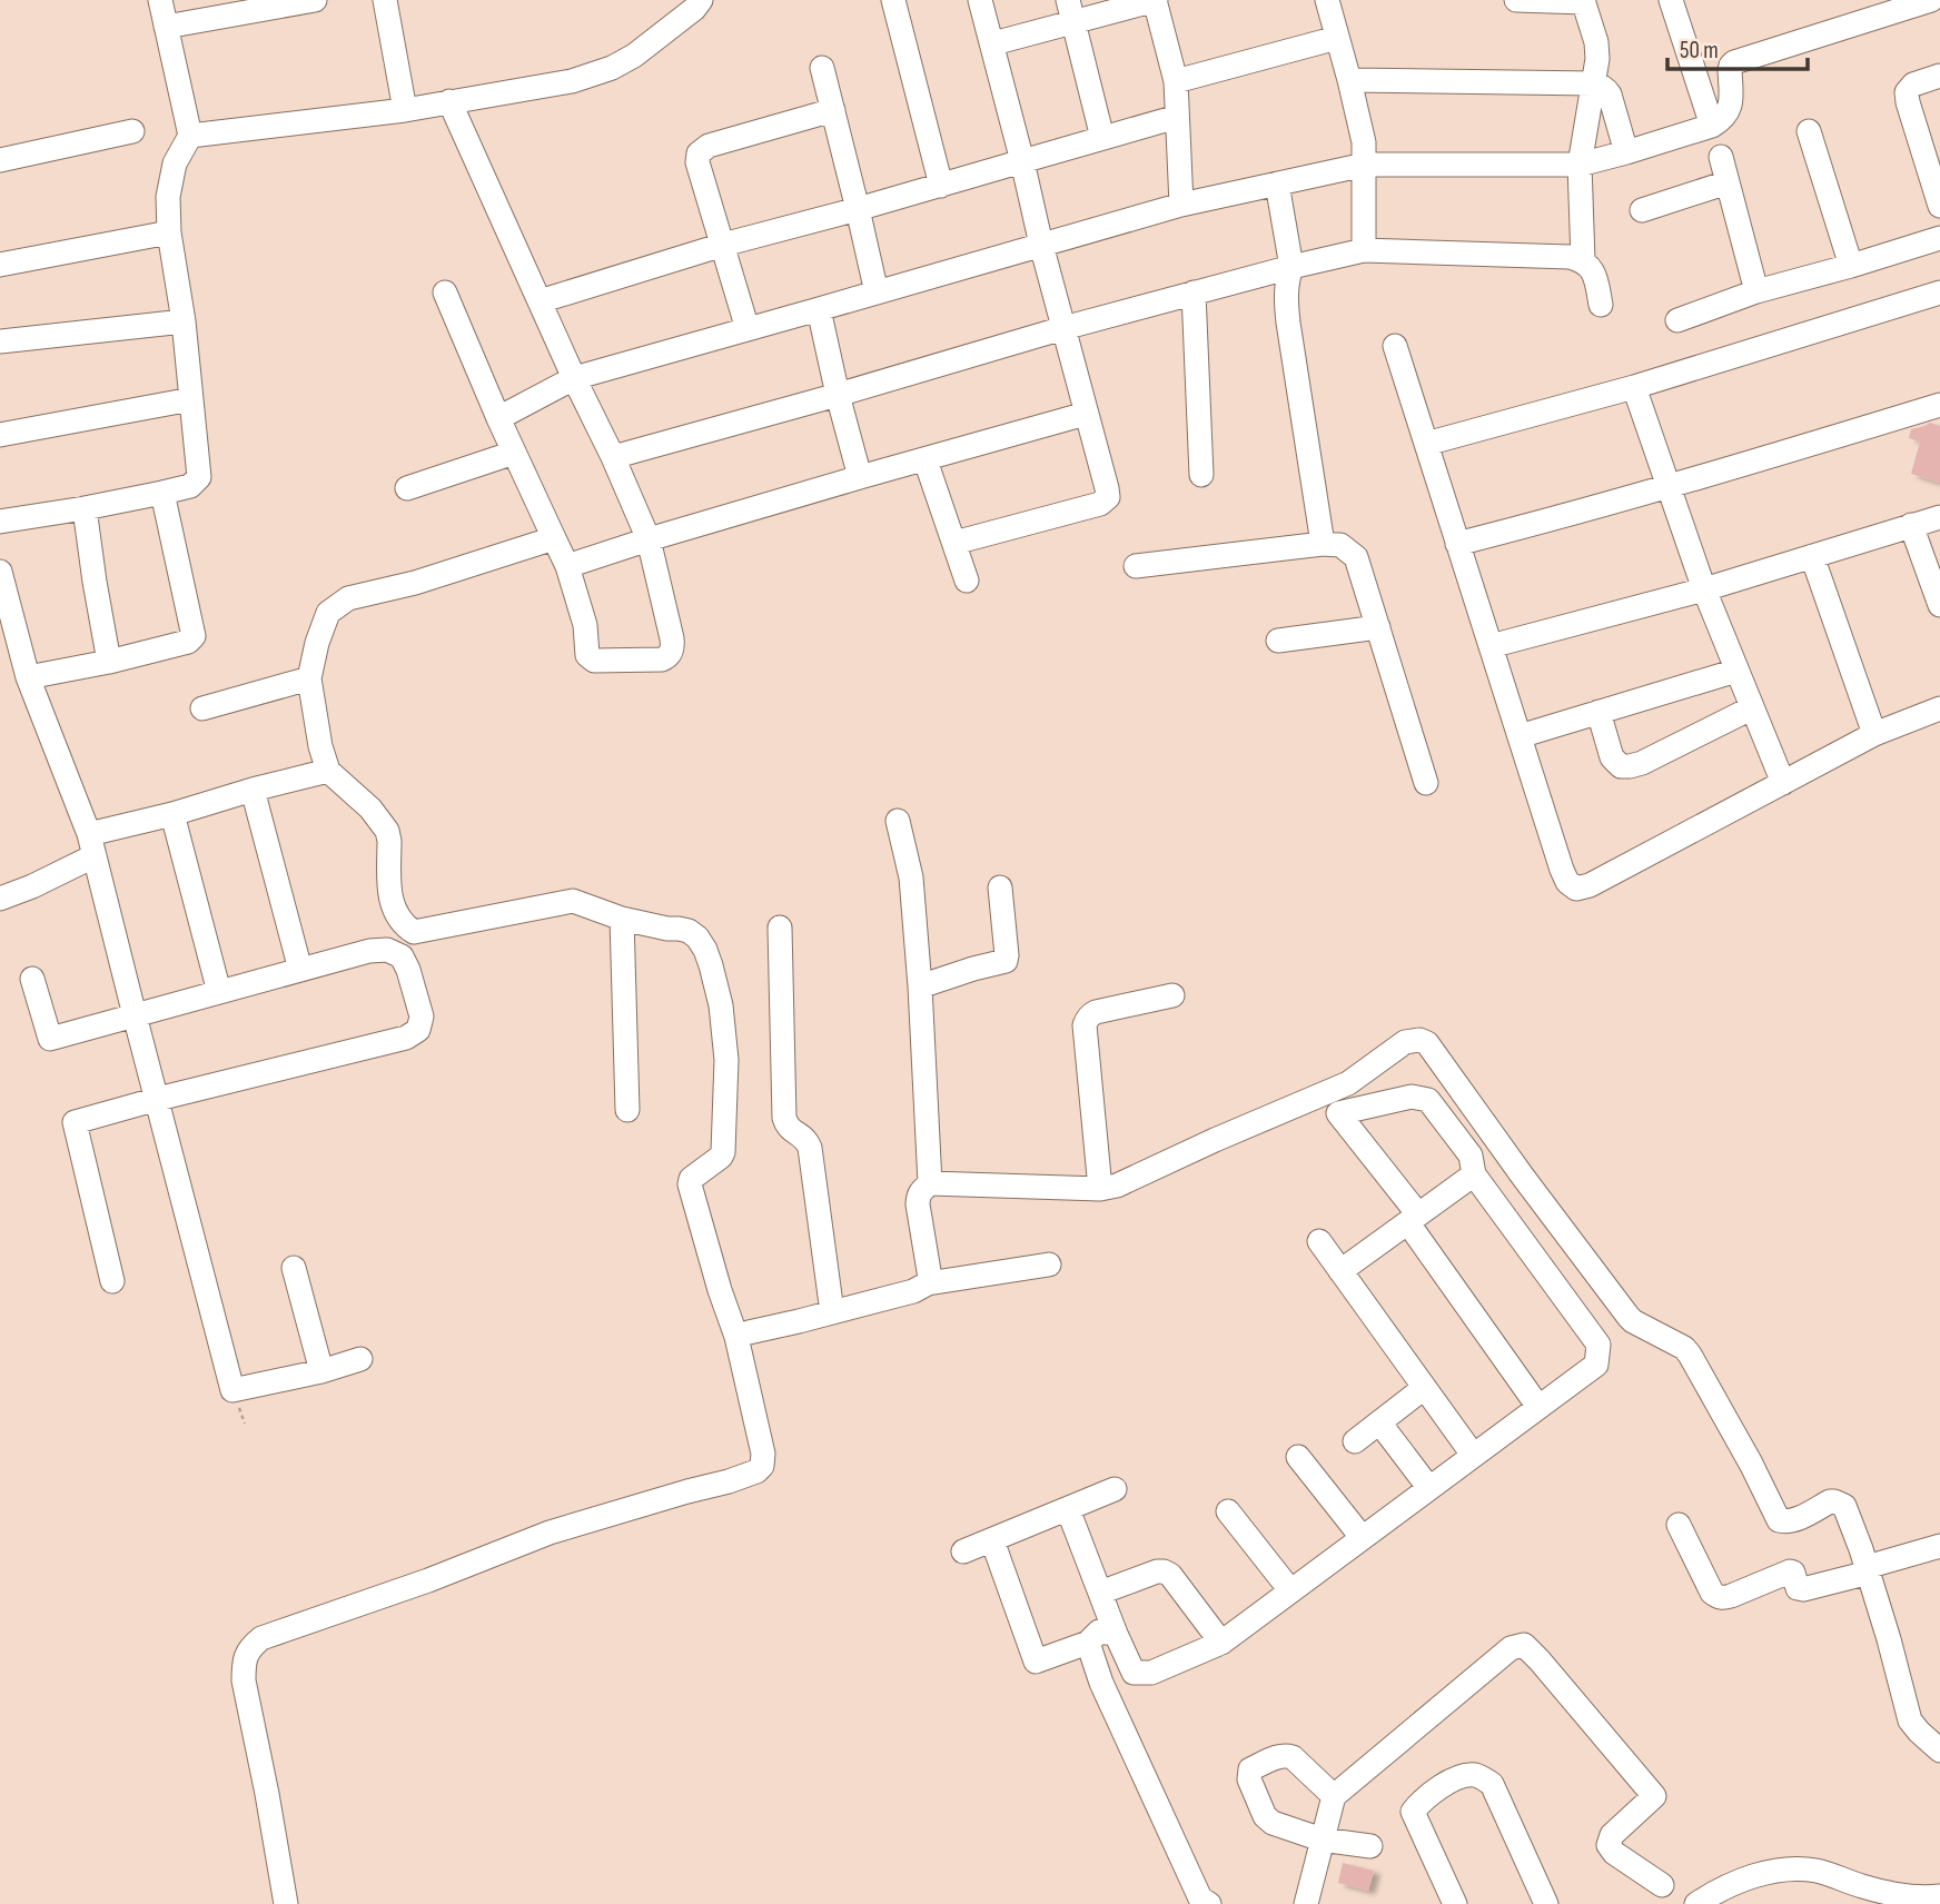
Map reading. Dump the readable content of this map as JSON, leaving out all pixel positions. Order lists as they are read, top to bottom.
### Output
{
  "scale_bar": "50 m"
}
